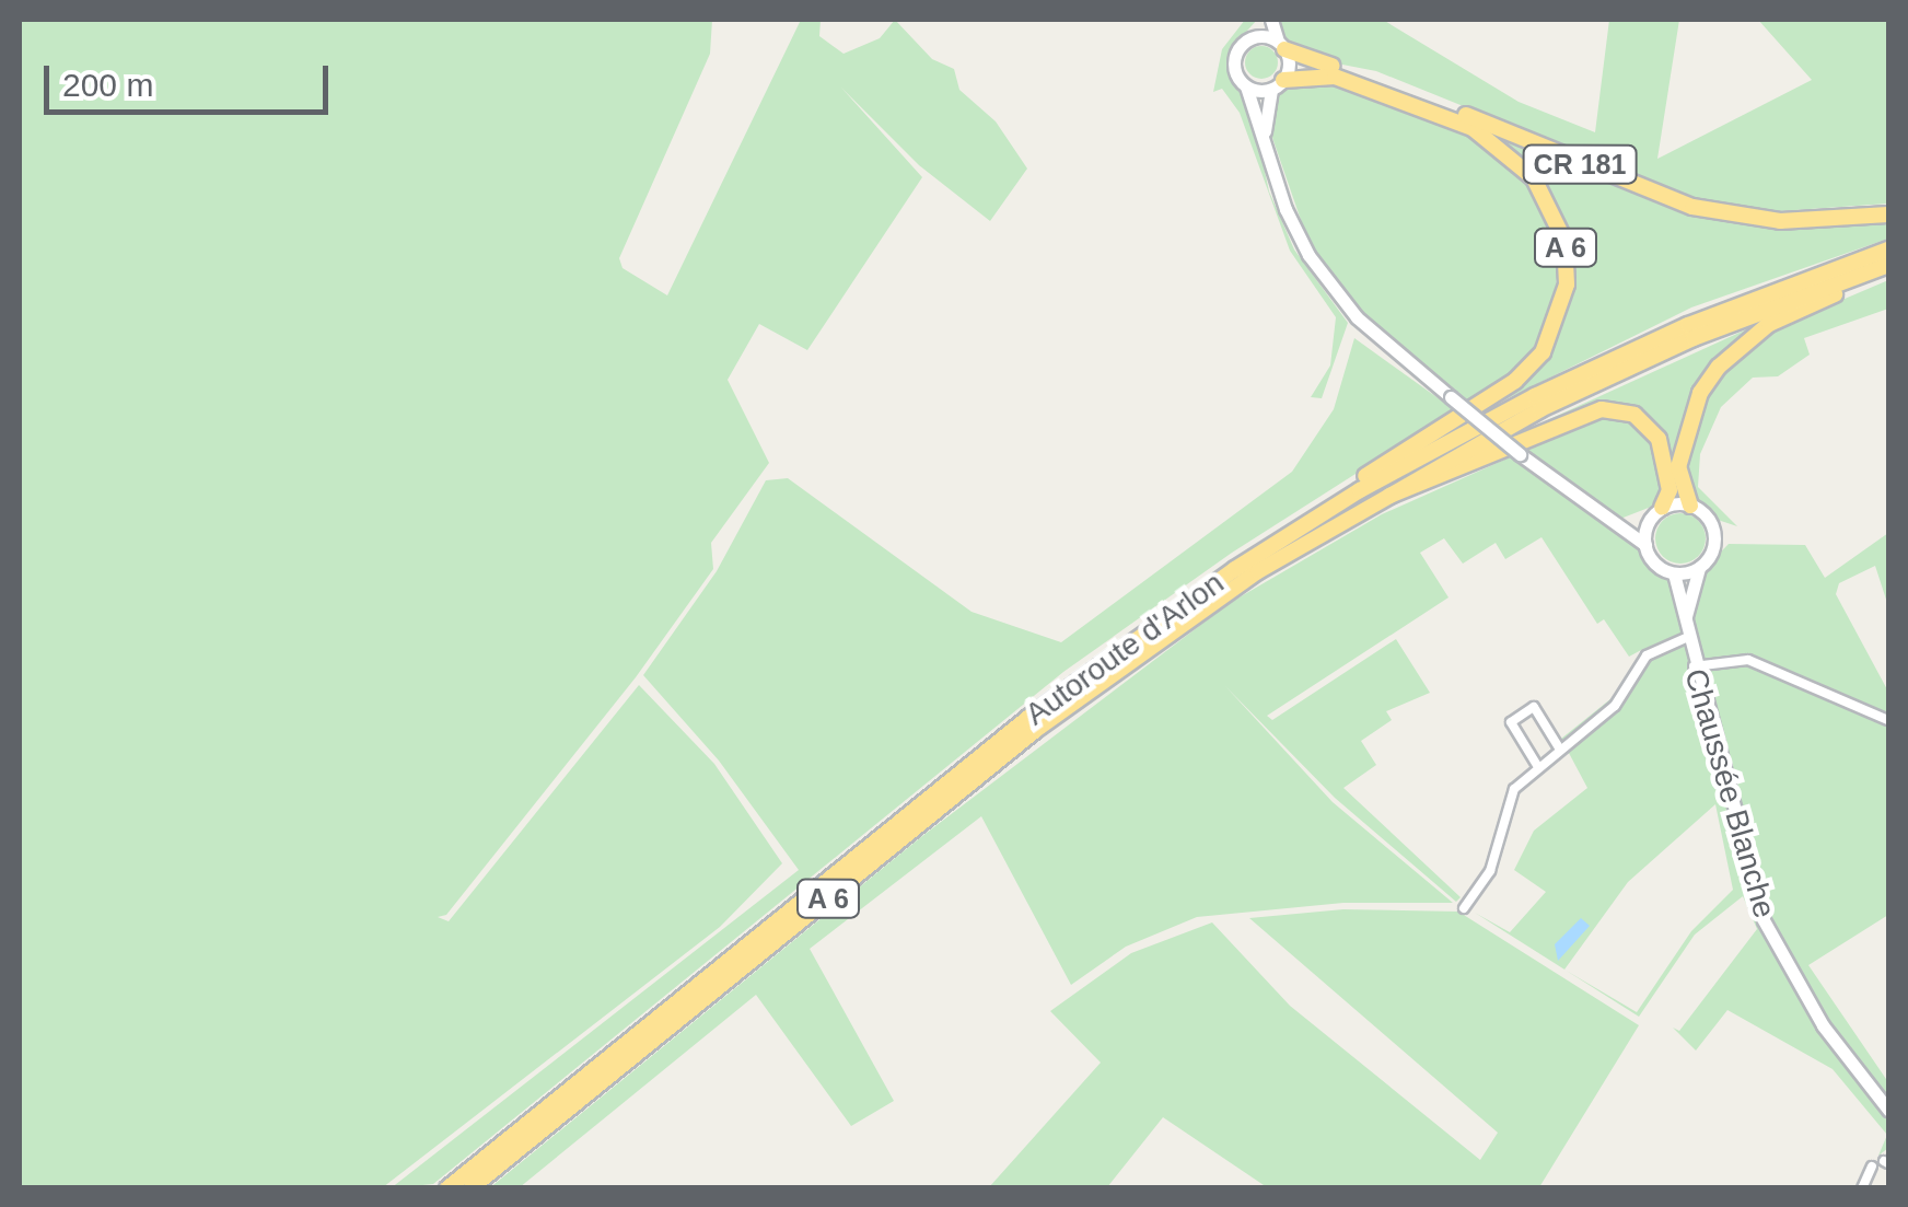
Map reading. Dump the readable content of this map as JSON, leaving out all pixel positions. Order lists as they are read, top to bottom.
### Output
{
  "streets": {
    "highway": ["CR 181", "A 6", "Autoroute d'Arlon"],
    "main road": ["Chaussée Blanche"]
  },
  "crossings": [
    ["A 6", "Autoroute d'Arlon"],
    ["A 6", "Chaussée Blanche"]
  ],
  "scale_bar": "200 m"
}
